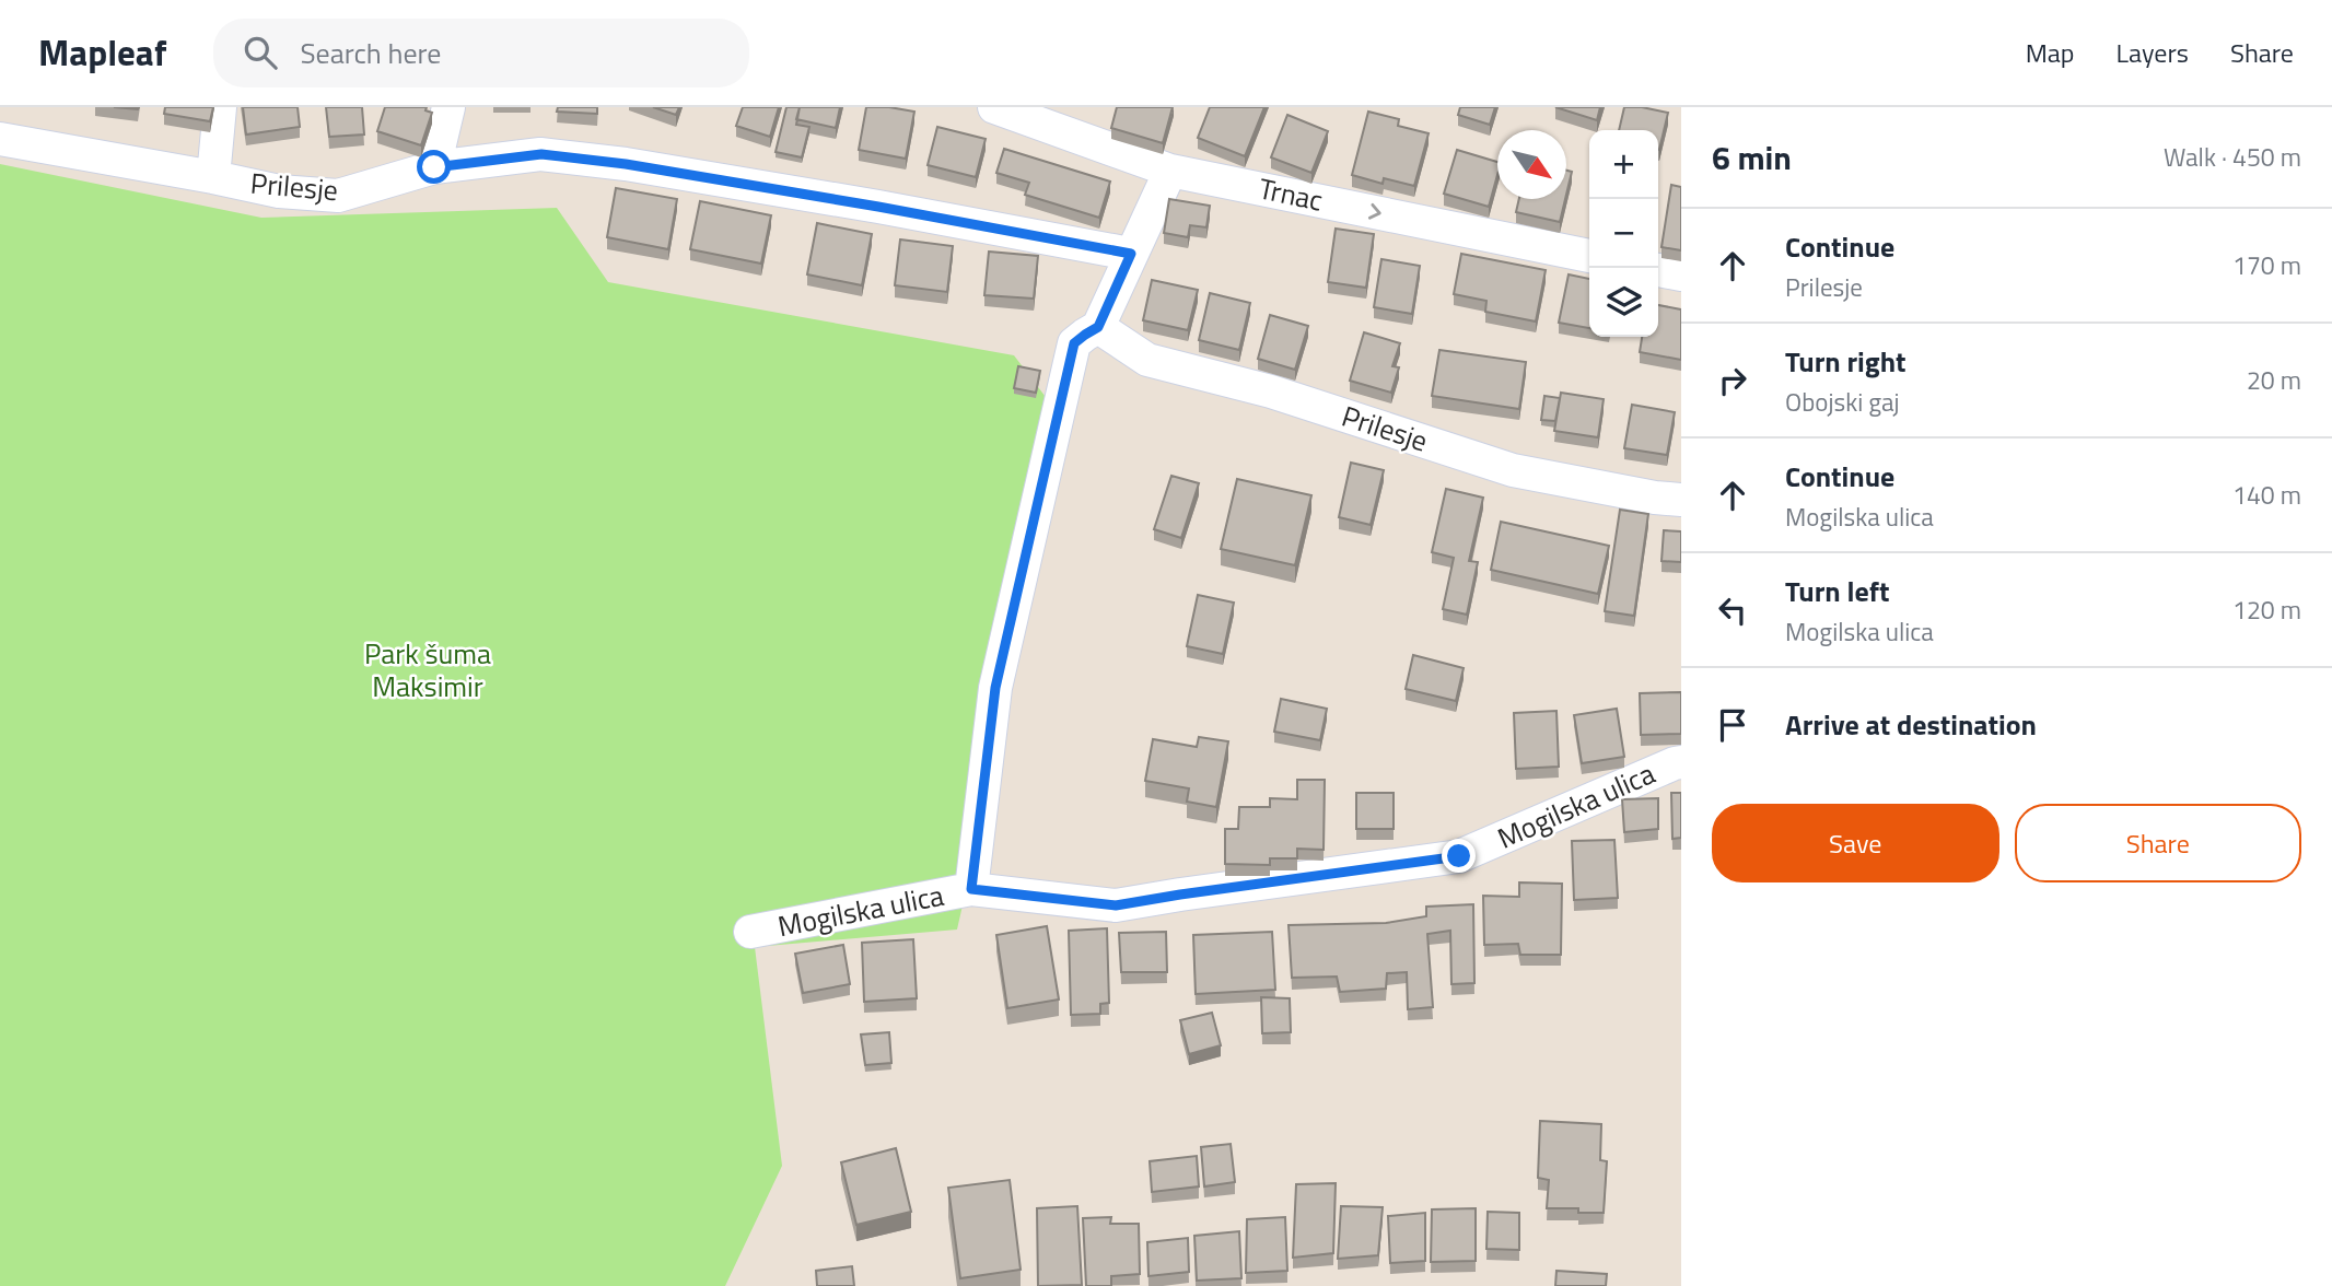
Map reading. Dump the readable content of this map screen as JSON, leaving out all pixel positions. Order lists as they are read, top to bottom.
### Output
{
  "streets": {
    "street": ["Prilesje", "Trnac", "Mogilska ulica"]
  },
  "crossings": [
    ["Prilesje", "Mogilska ulica"]
  ],
  "one_way": ["Trnac"],
  "parks": ["Park šuma Maksimir"],
  "north": "bottom right",
  "page": {
    "header": "Mapleaf",
    "search": "Search here",
    "nav": ["Map", "Layers", "Share"],
    "heading": ["6 min", "Walk · 450 m"],
    "map_buttons": ["+", "−"],
    "list": [
      ["Continue", "Prilesje", "170 m"],
      ["Turn right", "Obojski gaj", "20 m"],
      ["Continue", "Mogilska ulica", "140 m"],
      ["Turn left", "Mogilska ulica", "120 m"],
      "Arrive at destination"
    ],
    "buttons": ["Save", "Share"]
  }
}
